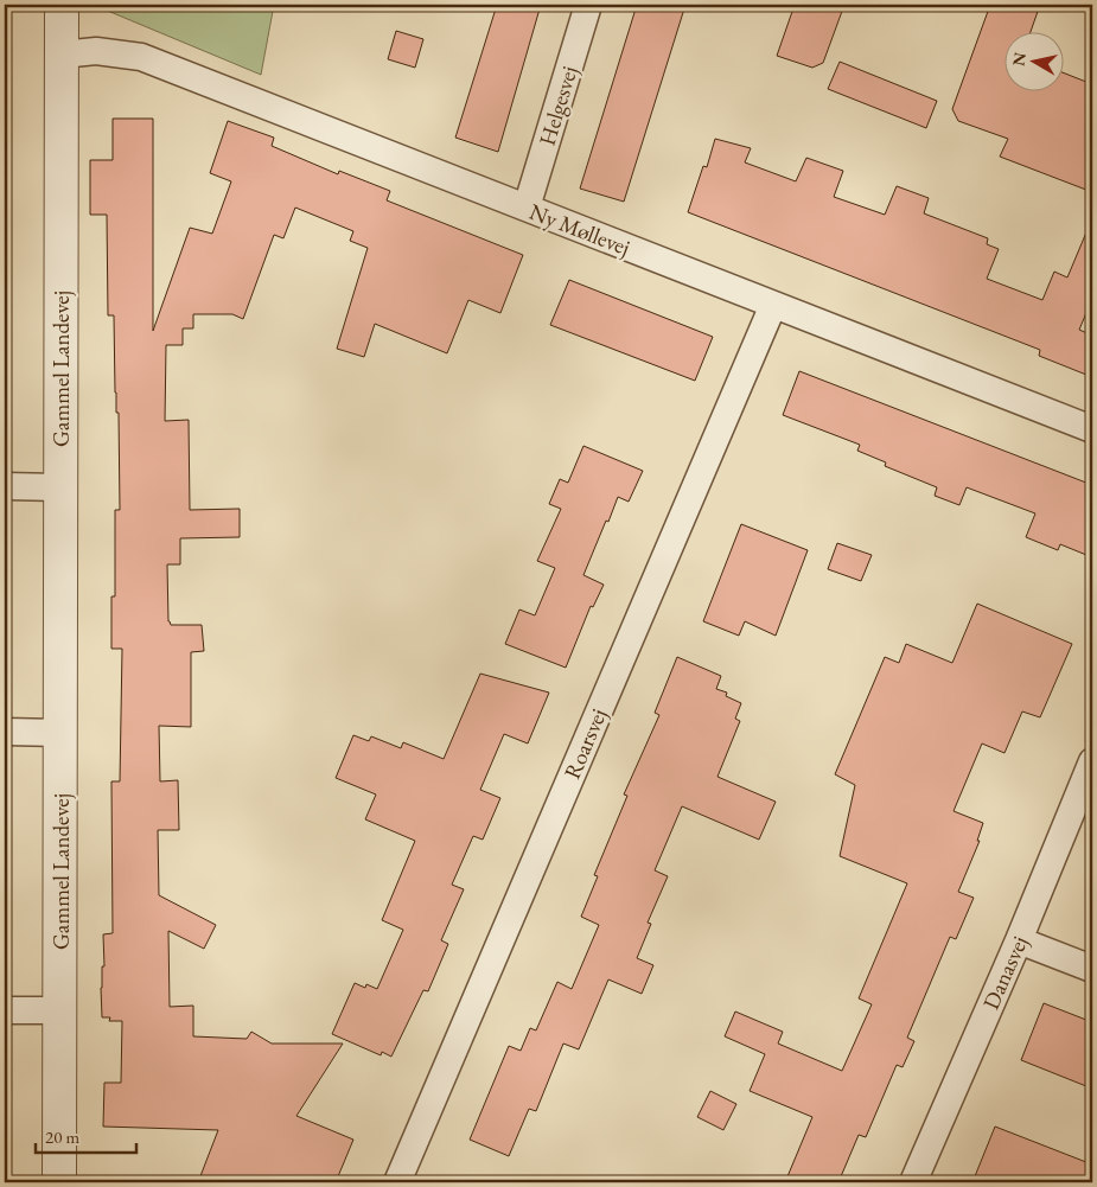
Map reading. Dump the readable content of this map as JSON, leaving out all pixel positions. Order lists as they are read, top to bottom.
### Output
{
  "streets": {
    "street": [
      "Helgesvej",
      "Ny Møllevej",
      "Gammel Landevej",
      "Roarsvej",
      "Danasvej"
    ]
  },
  "crossings": [
    ["Helgesvej", "Ny Møllevej"],
    ["Ny Møllevej", "Gammel Landevej"],
    ["Ny Møllevej", "Roarsvej"]
  ],
  "scale_bar": "20 m",
  "north": "left"
}
